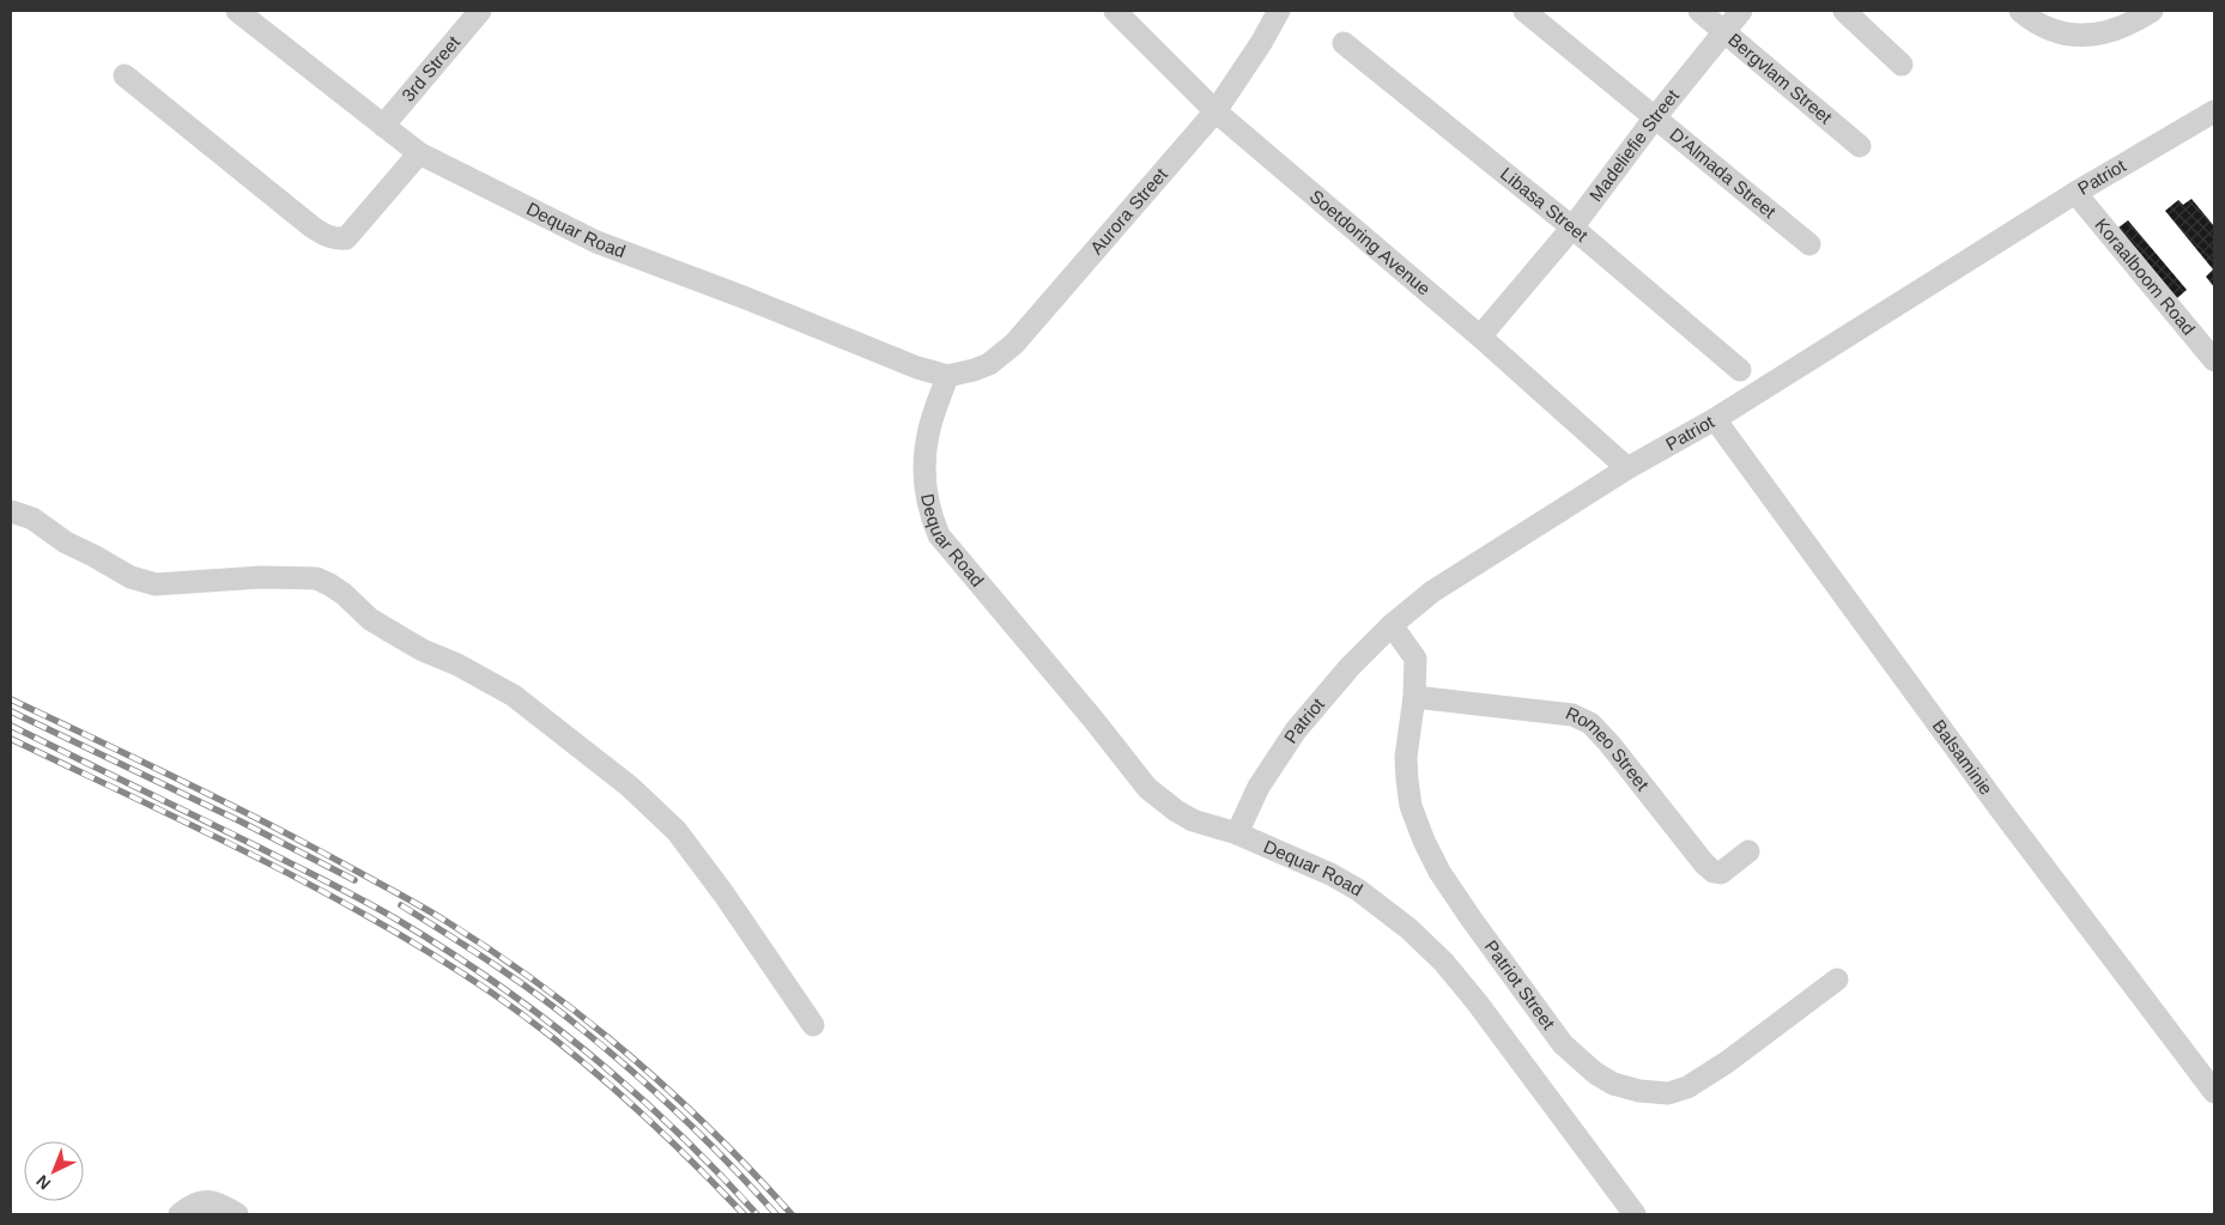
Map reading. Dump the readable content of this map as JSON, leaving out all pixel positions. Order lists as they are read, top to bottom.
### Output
{
  "streets": {
    "street": [
      "3rd Street",
      "Bergvlam Street",
      "Madeliefie Street",
      "D'Almada Street",
      "Patriot",
      "Libasa Street",
      "Aurora Street",
      "Dequar Road",
      "Soetdoring Avenue",
      "Koraalboom Road",
      "Romeo Street",
      "Balsaminie",
      "Patriot Street"
    ]
  },
  "crossings": [
    ["3rd Street", "Dequar Road"],
    ["Bergvlam Street", "Madeliefie Street"],
    ["Madeliefie Street", "D'Almada Street"],
    ["Madeliefie Street", "Libasa Street"],
    ["Madeliefie Street", "Soetdoring Avenue"],
    ["Patriot", "Dequar Road"],
    ["Patriot", "Soetdoring Avenue"],
    ["Patriot", "Koraalboom Road"],
    ["Patriot", "Balsaminie"],
    ["Patriot", "Patriot Street"],
    ["Aurora Street", "Dequar Road"],
    ["Aurora Street", "Soetdoring Avenue"],
    ["Romeo Street", "Patriot Street"]
  ],
  "north": "bottom left"
}
